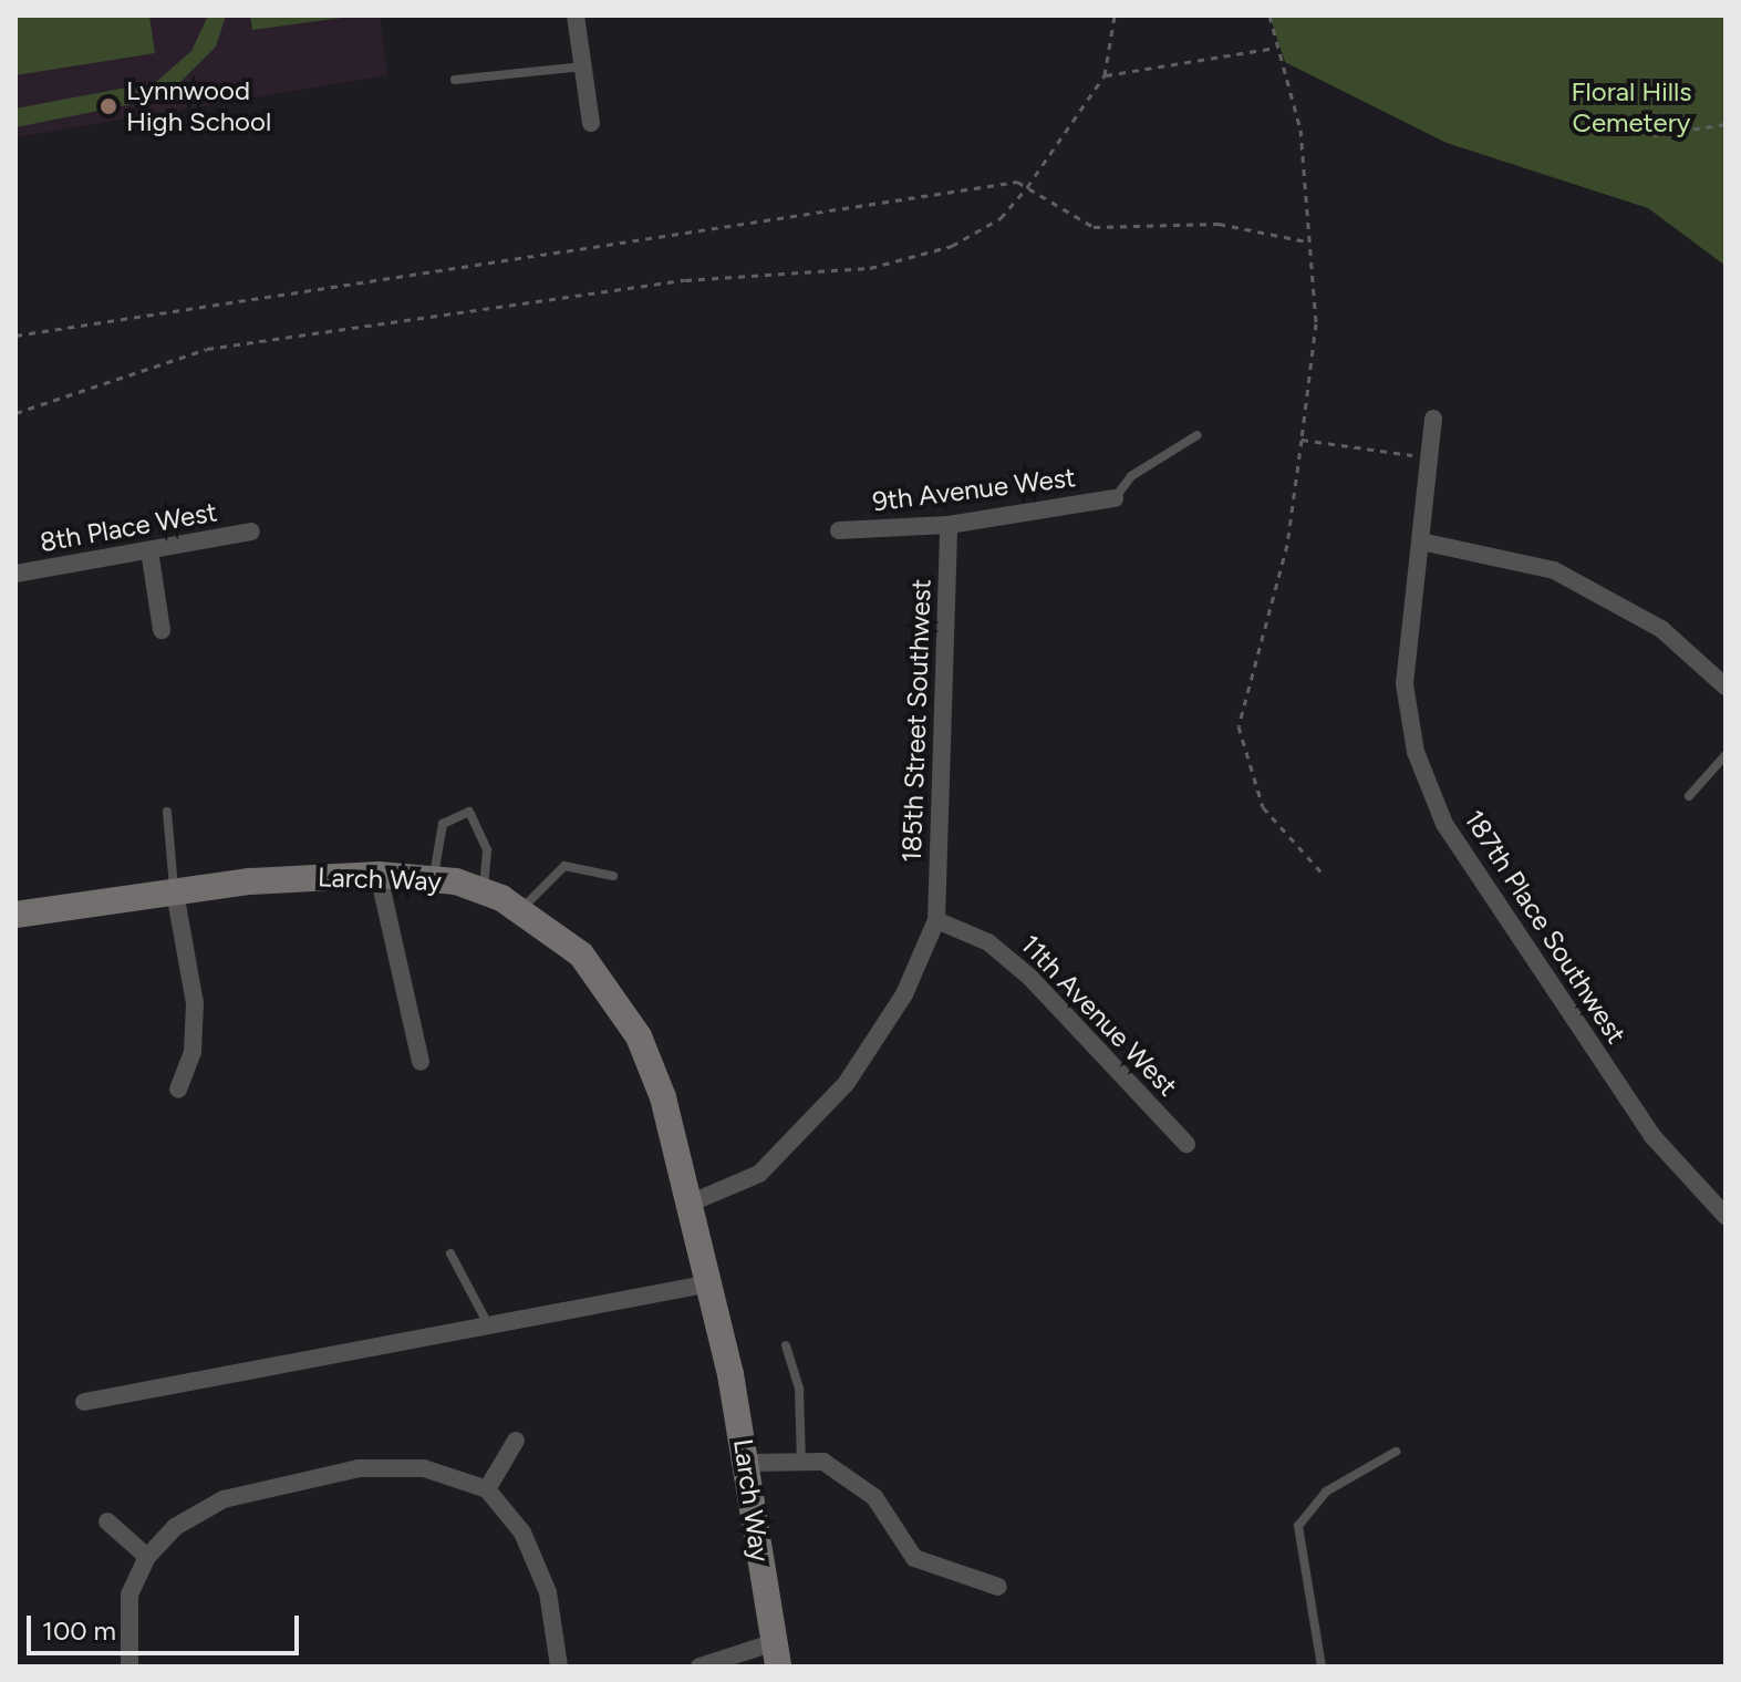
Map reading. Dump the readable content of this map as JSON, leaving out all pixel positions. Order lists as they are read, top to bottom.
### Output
{
  "streets": {
    "main road": ["Larch Way"],
    "street": [
      "9th Avenue West",
      "8th Place West",
      "185th Street Southwest",
      "187th Place Southwest",
      "11th Avenue West"
    ]
  },
  "crossings": [
    ["9th Avenue West", "185th Street Southwest"],
    ["185th Street Southwest", "11th Avenue West"]
  ],
  "parks": ["Floral Hills Cemetery"],
  "places": ["Lynnwood High School"],
  "scale_bar": "100 m"
}
